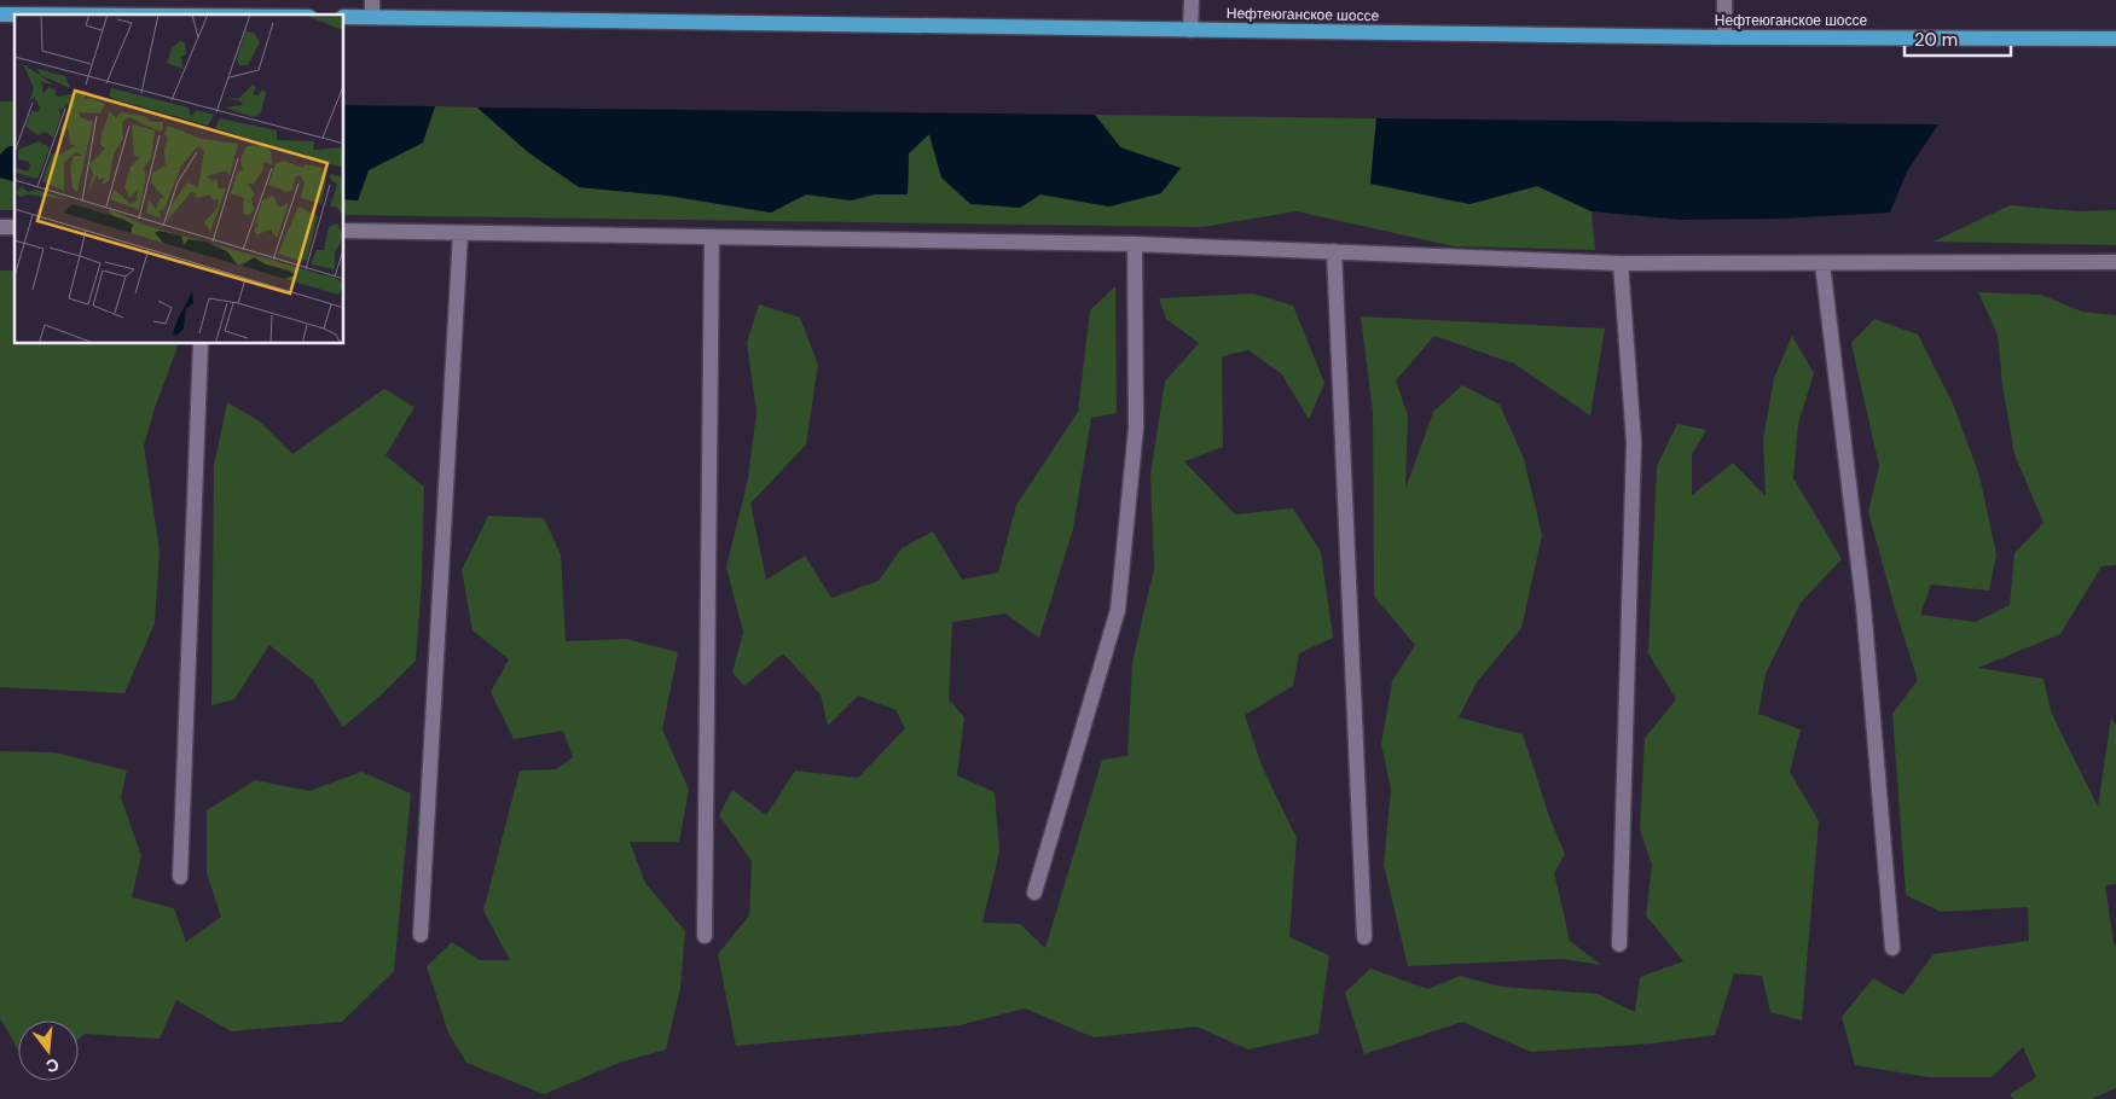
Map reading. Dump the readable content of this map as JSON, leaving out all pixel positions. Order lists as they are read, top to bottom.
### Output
{
  "streets": {
    "main road": ["Нефтеюганское шоссе"]
  },
  "scale_bar": "20 m",
  "north": "bottom"
}
